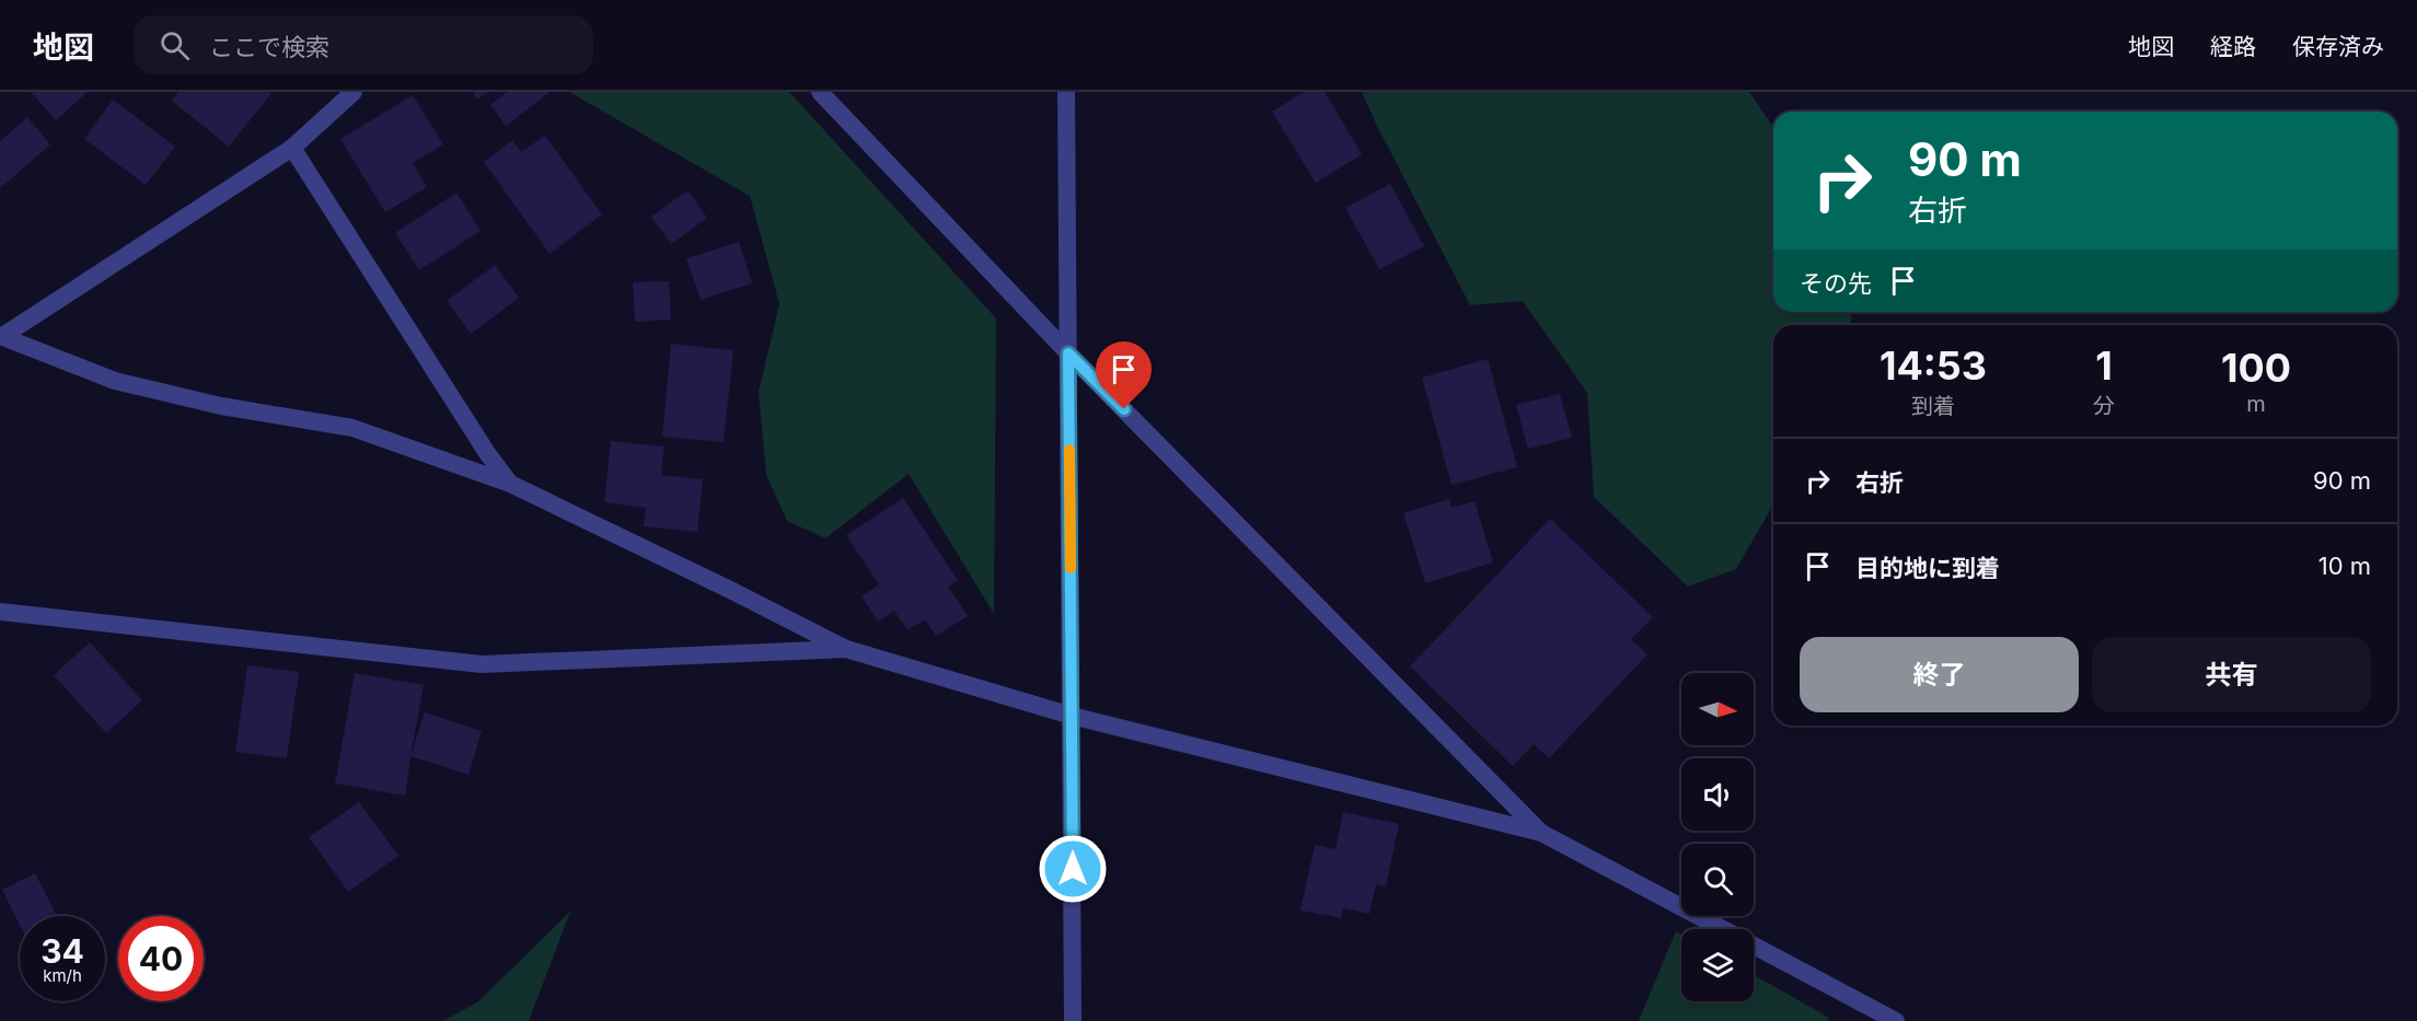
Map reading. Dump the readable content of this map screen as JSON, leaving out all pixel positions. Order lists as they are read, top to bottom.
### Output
{
  "north": "right",
  "page": {
    "header": "地図",
    "search": "ここで検索",
    "nav": ["地図", "経路", "保存済み"],
    "turn": ["90 m", "右折"],
    "then": "その先",
    "eta": [
      "14:53",
      "到着",
      "1",
      "分",
      "100",
      "m"
    ],
    "list": [
      {
        "name": "右折",
        "value": "90 m"
      },
      {
        "name": "目的地に到着",
        "value": "10 m"
      }
    ],
    "buttons": ["終了", "共有"],
    "speed": "34 km/h",
    "limit": "40"
  }
}
